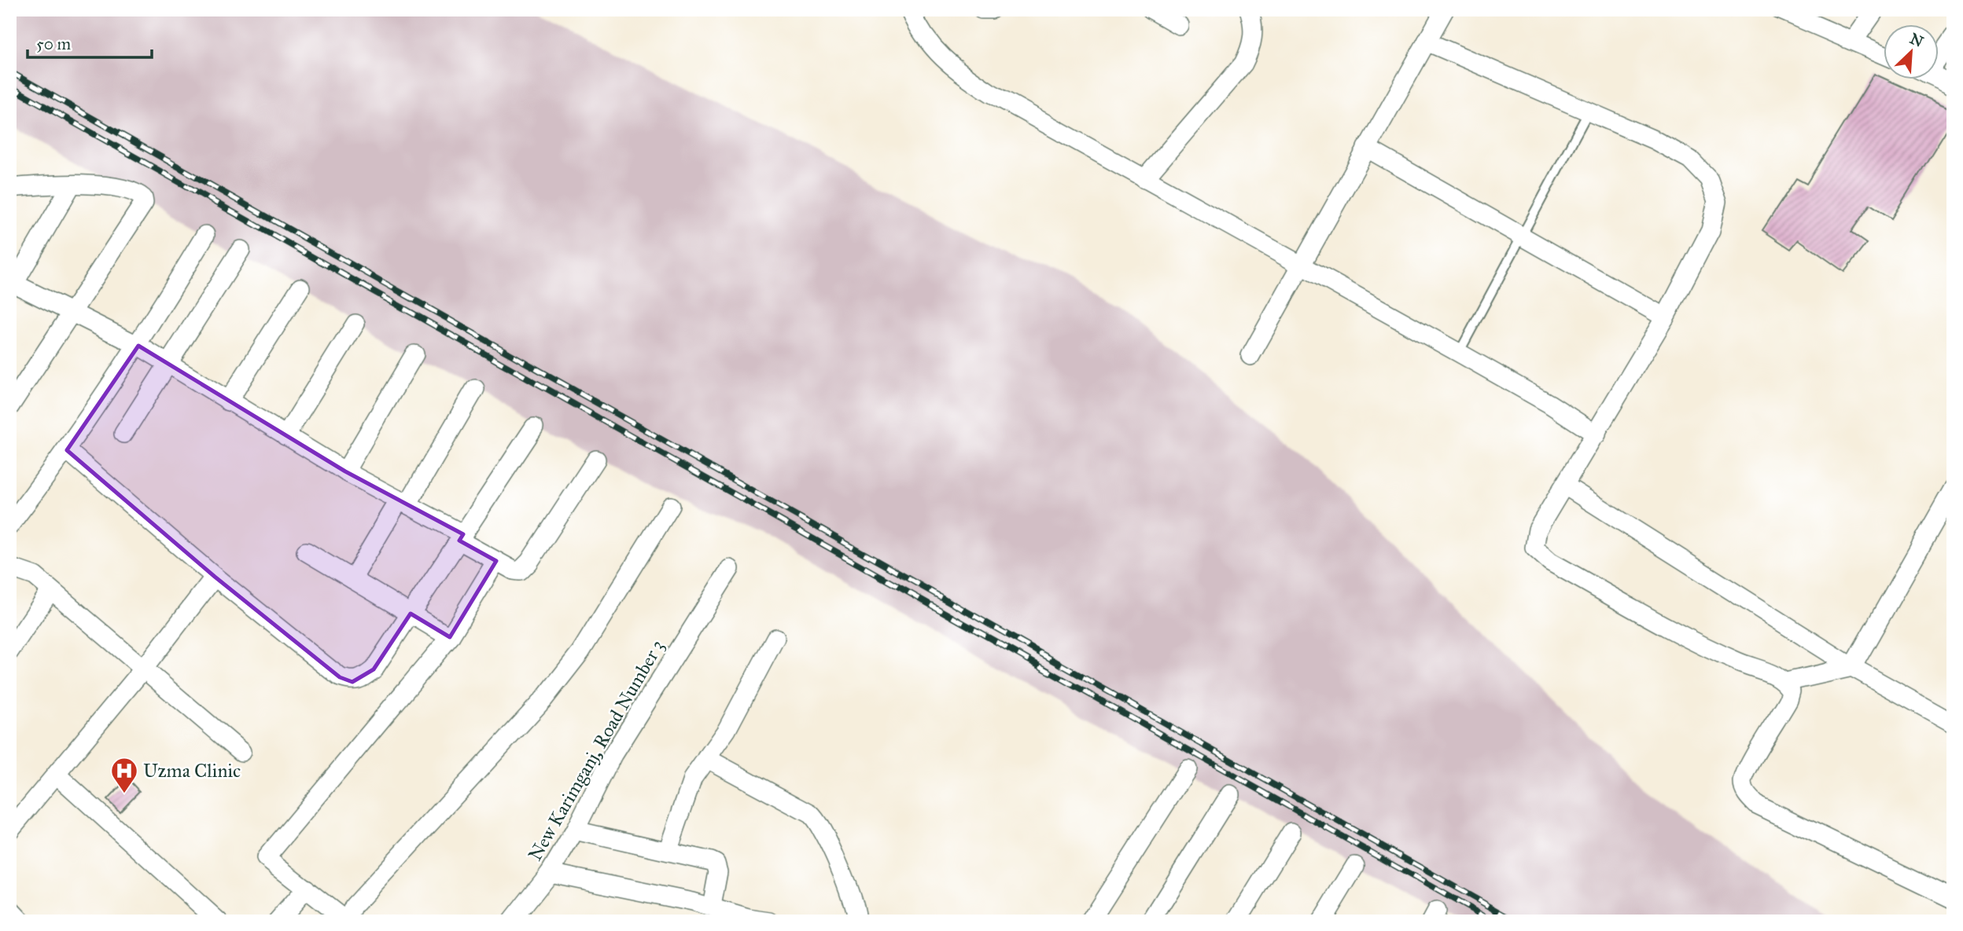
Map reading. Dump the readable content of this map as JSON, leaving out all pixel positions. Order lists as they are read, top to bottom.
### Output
{
  "streets": {
    "street": ["New Karimganj, Road Number 3"]
  },
  "places": {
    "hospital": ["Uzma Clinic"]
  },
  "scale_bar": "50 m",
  "north": "top right"
}
